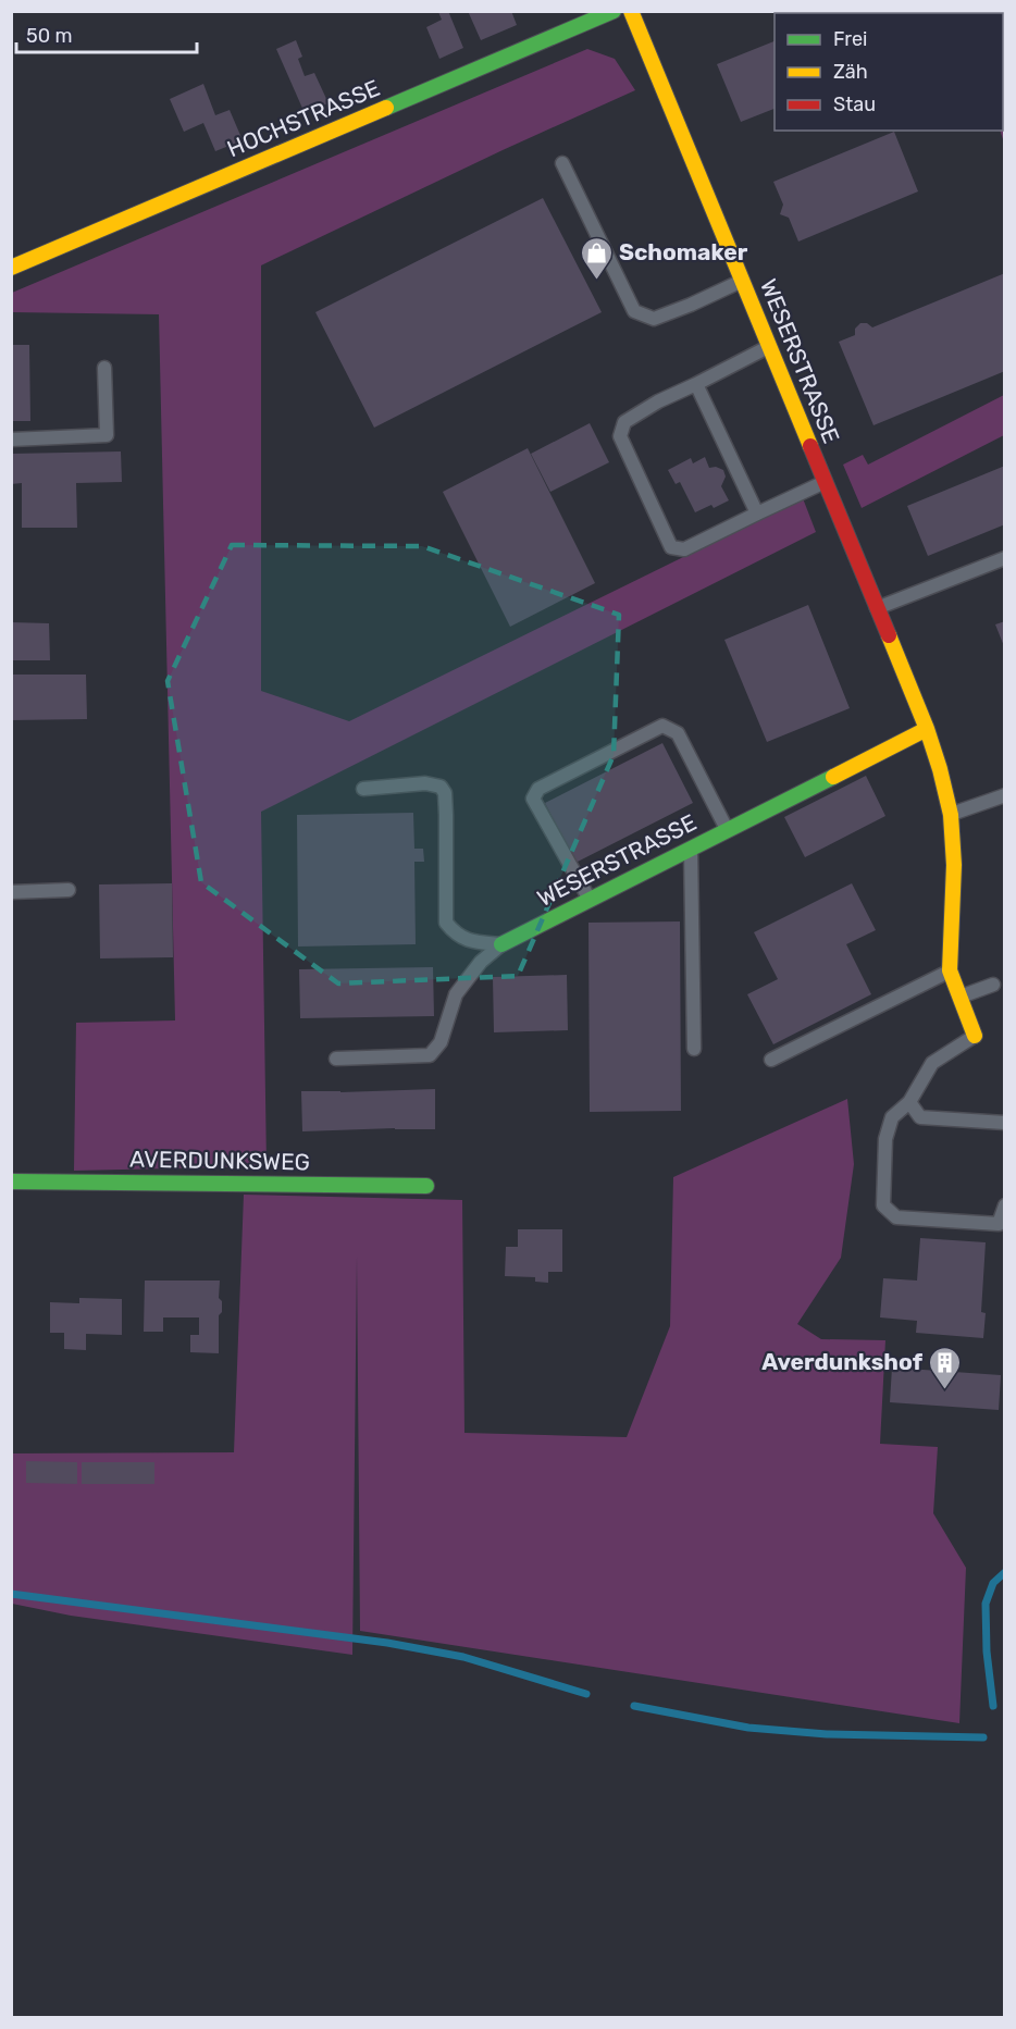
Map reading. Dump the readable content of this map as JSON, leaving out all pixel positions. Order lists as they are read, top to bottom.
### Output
{
  "streets": {
    "street": ["HOCHSTRASSE", "WESERSTRASSE", "AVERDUNKSWEG"]
  },
  "places": {
    "shop": ["Schomaker"],
    "building": ["Averdunkshof"]
  },
  "legend": ["Frei", "Zäh", "Stau"],
  "scale_bar": "50 m"
}
